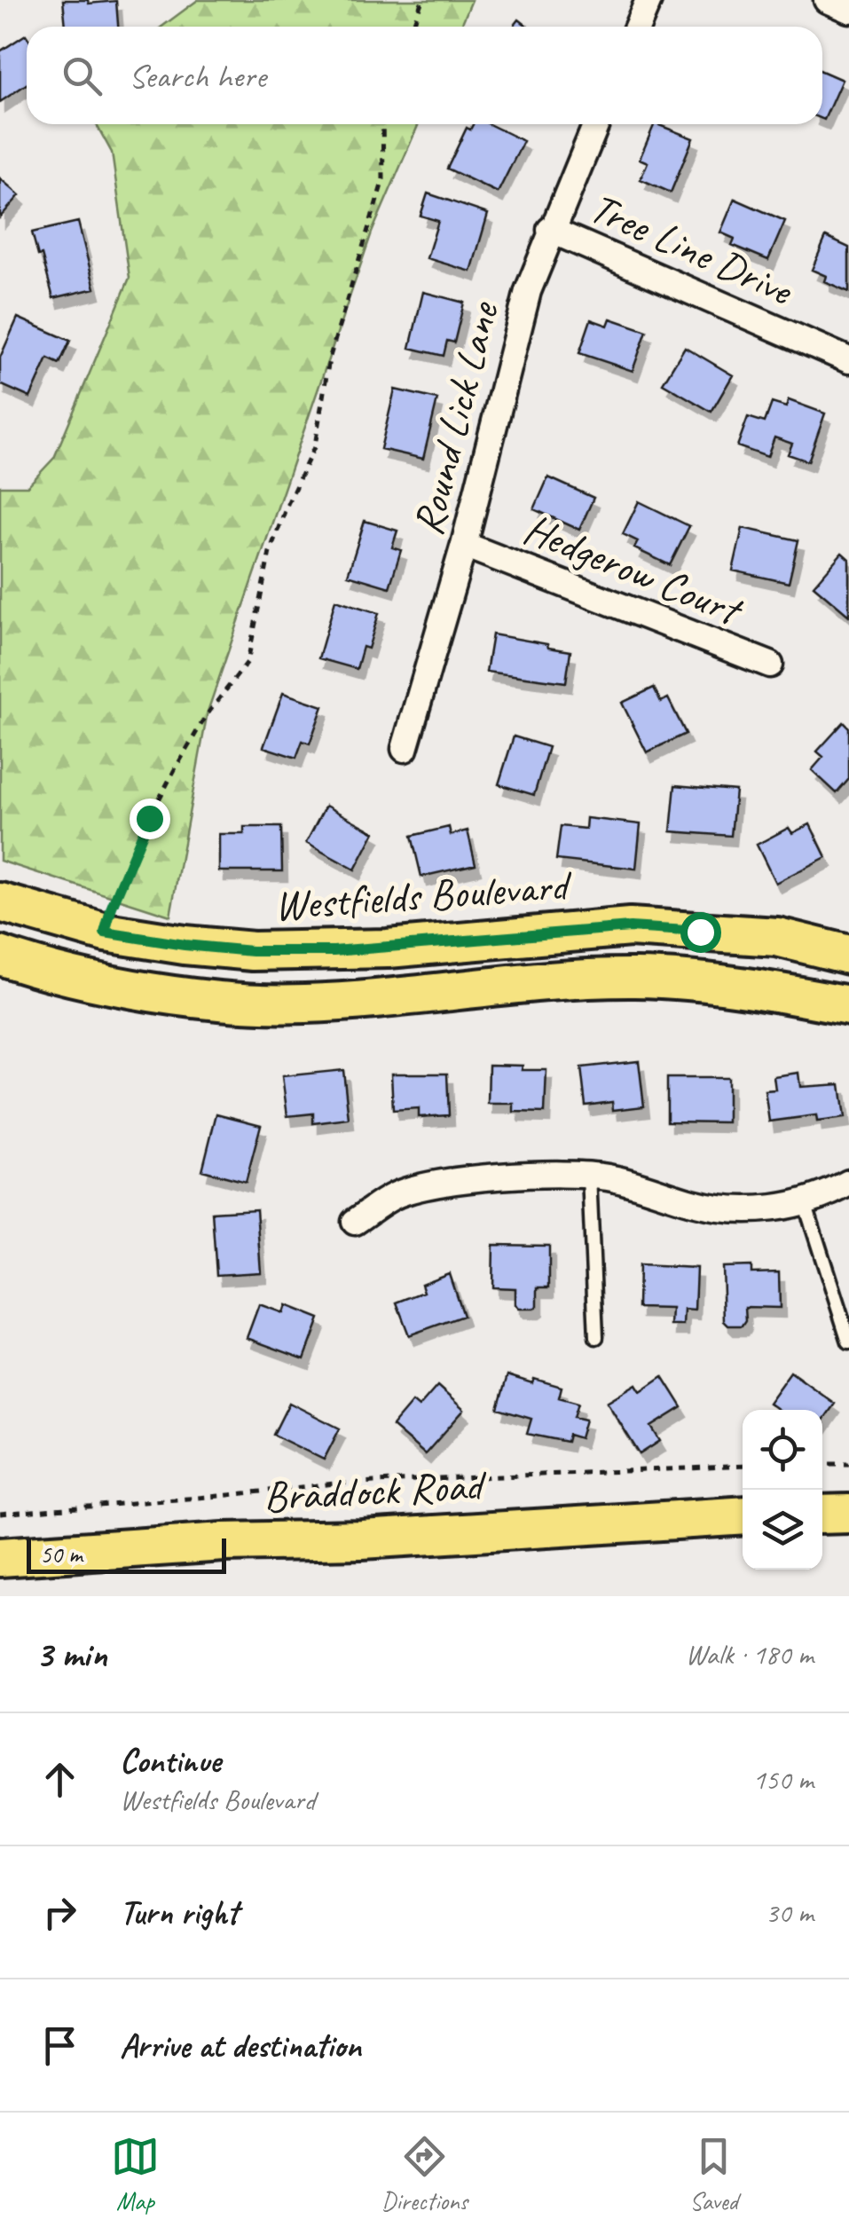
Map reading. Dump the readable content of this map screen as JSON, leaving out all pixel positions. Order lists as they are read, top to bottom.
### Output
{
  "streets": {
    "main road": ["Westfields Boulevard", "Braddock Road"],
    "street": ["Tree Line Drive", "Round Lick Lane", "Hedgerow Court"]
  },
  "crossings": [
    ["Tree Line Drive", "Round Lick Lane"],
    ["Round Lick Lane", "Hedgerow Court"]
  ],
  "scale_bar": "50 m",
  "page": {
    "search": "Search here",
    "scale": "50 m",
    "heading": ["3 min", "Walk · 180 m"],
    "list": [
      ["Continue", "Westfields Boulevard", "150 m"],
      ["Turn right", "30 m"],
      "Arrive at destination"
    ],
    "nav": ["Map", "Directions", "Saved"]
  }
}
